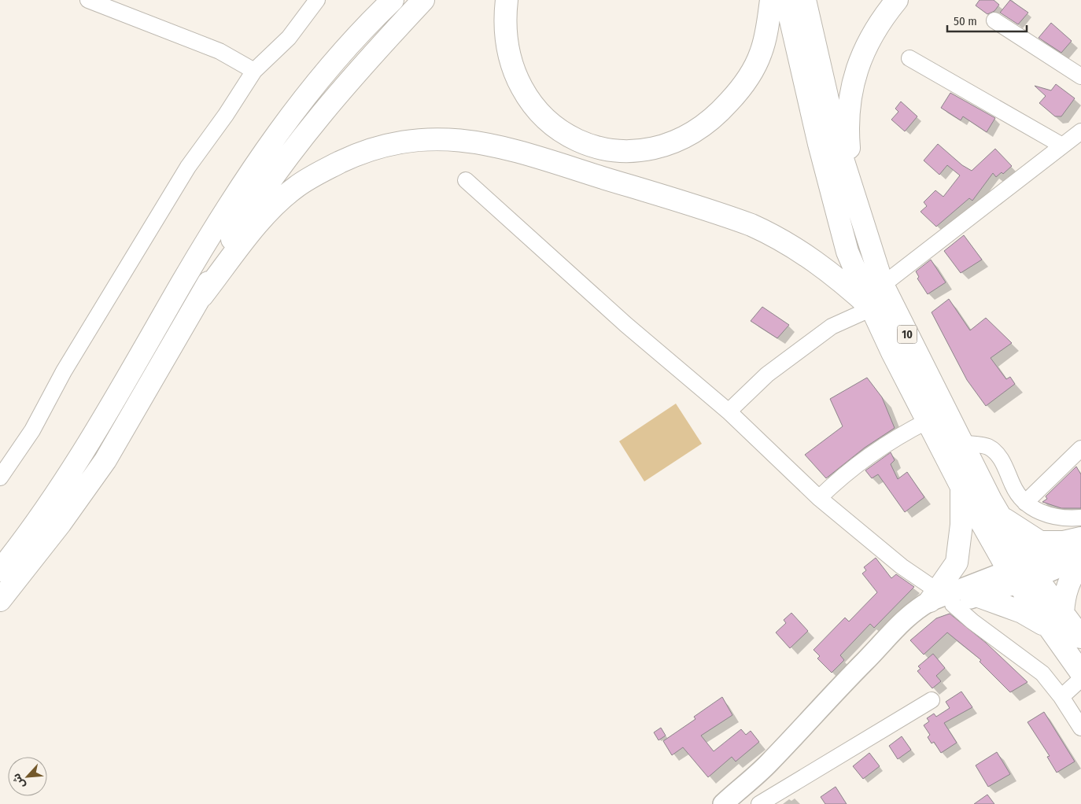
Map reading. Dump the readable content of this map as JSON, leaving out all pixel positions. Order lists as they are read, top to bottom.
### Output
{
  "streets": {
    "highway": ["10"]
  },
  "scale_bar": "50 m",
  "north": "bottom left"
}
